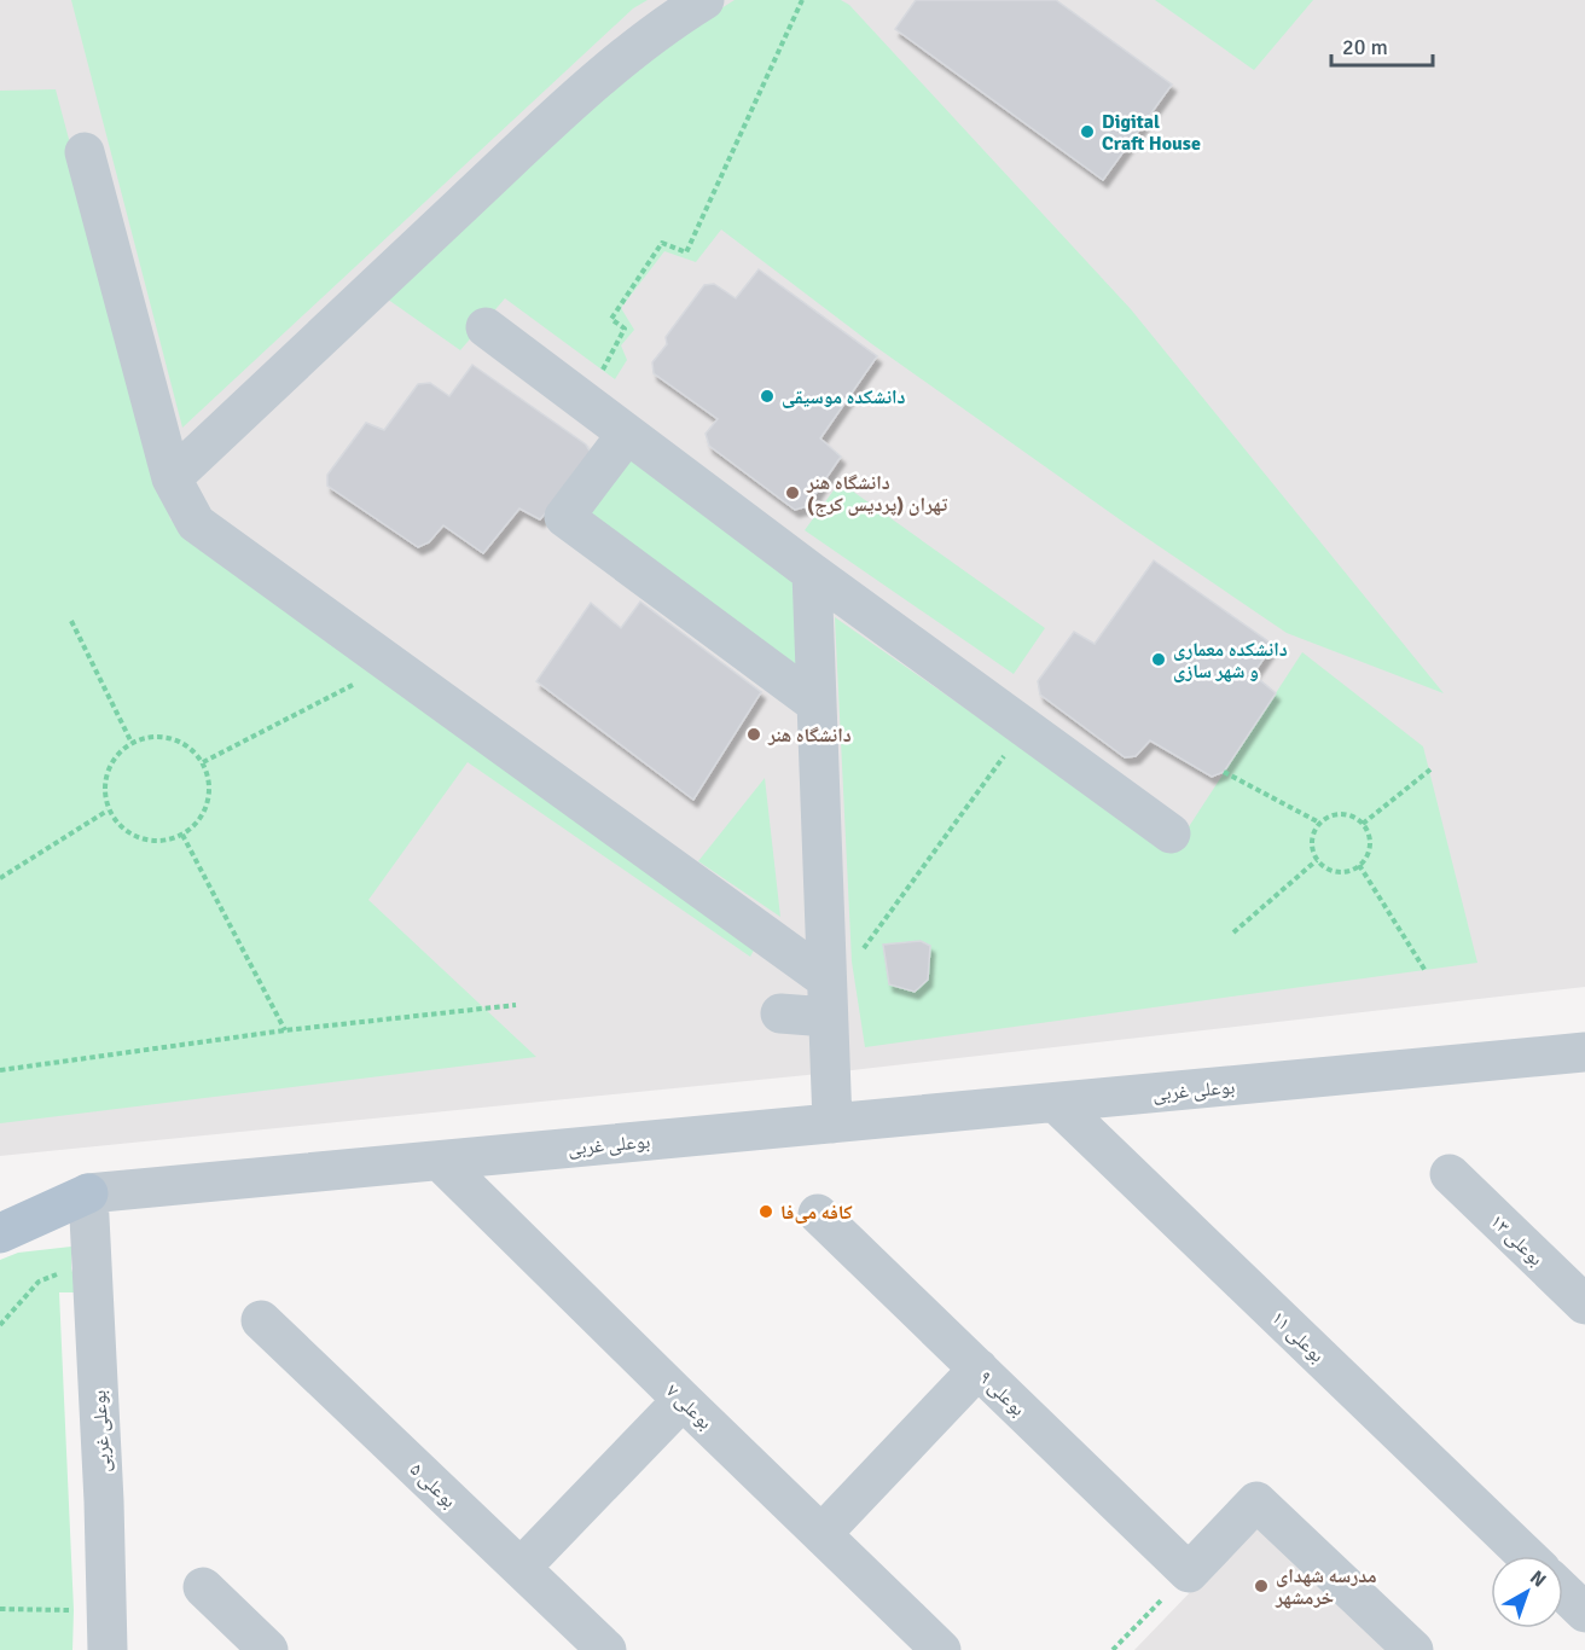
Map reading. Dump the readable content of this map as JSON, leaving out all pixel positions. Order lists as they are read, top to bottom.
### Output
{
  "streets": {
    "street": [
      "بوعلی غربی",
      "بوعلی ۱۳",
      "بوعلی ۱۱",
      "بوعلی ۹",
      "بوعلی ۷",
      "بوعلی ۵"
    ]
  },
  "crossings": [
    ["بوعلی غربی", "بوعلی ۱۱"],
    ["بوعلی غربی", "بوعلی ۷"]
  ],
  "places": [
    "Digital Craft House",
    "دانشکده موسیقی",
    "دانشگاه هنر تهران (پردیس کرج)",
    "دانشکده معماری و شهر سازی",
    "دانشگاه هنر",
    "کافه می‌فا",
    "مدرسه شهدای خرمشهر"
  ],
  "scale_bar": "20 m",
  "north": "top right"
}
